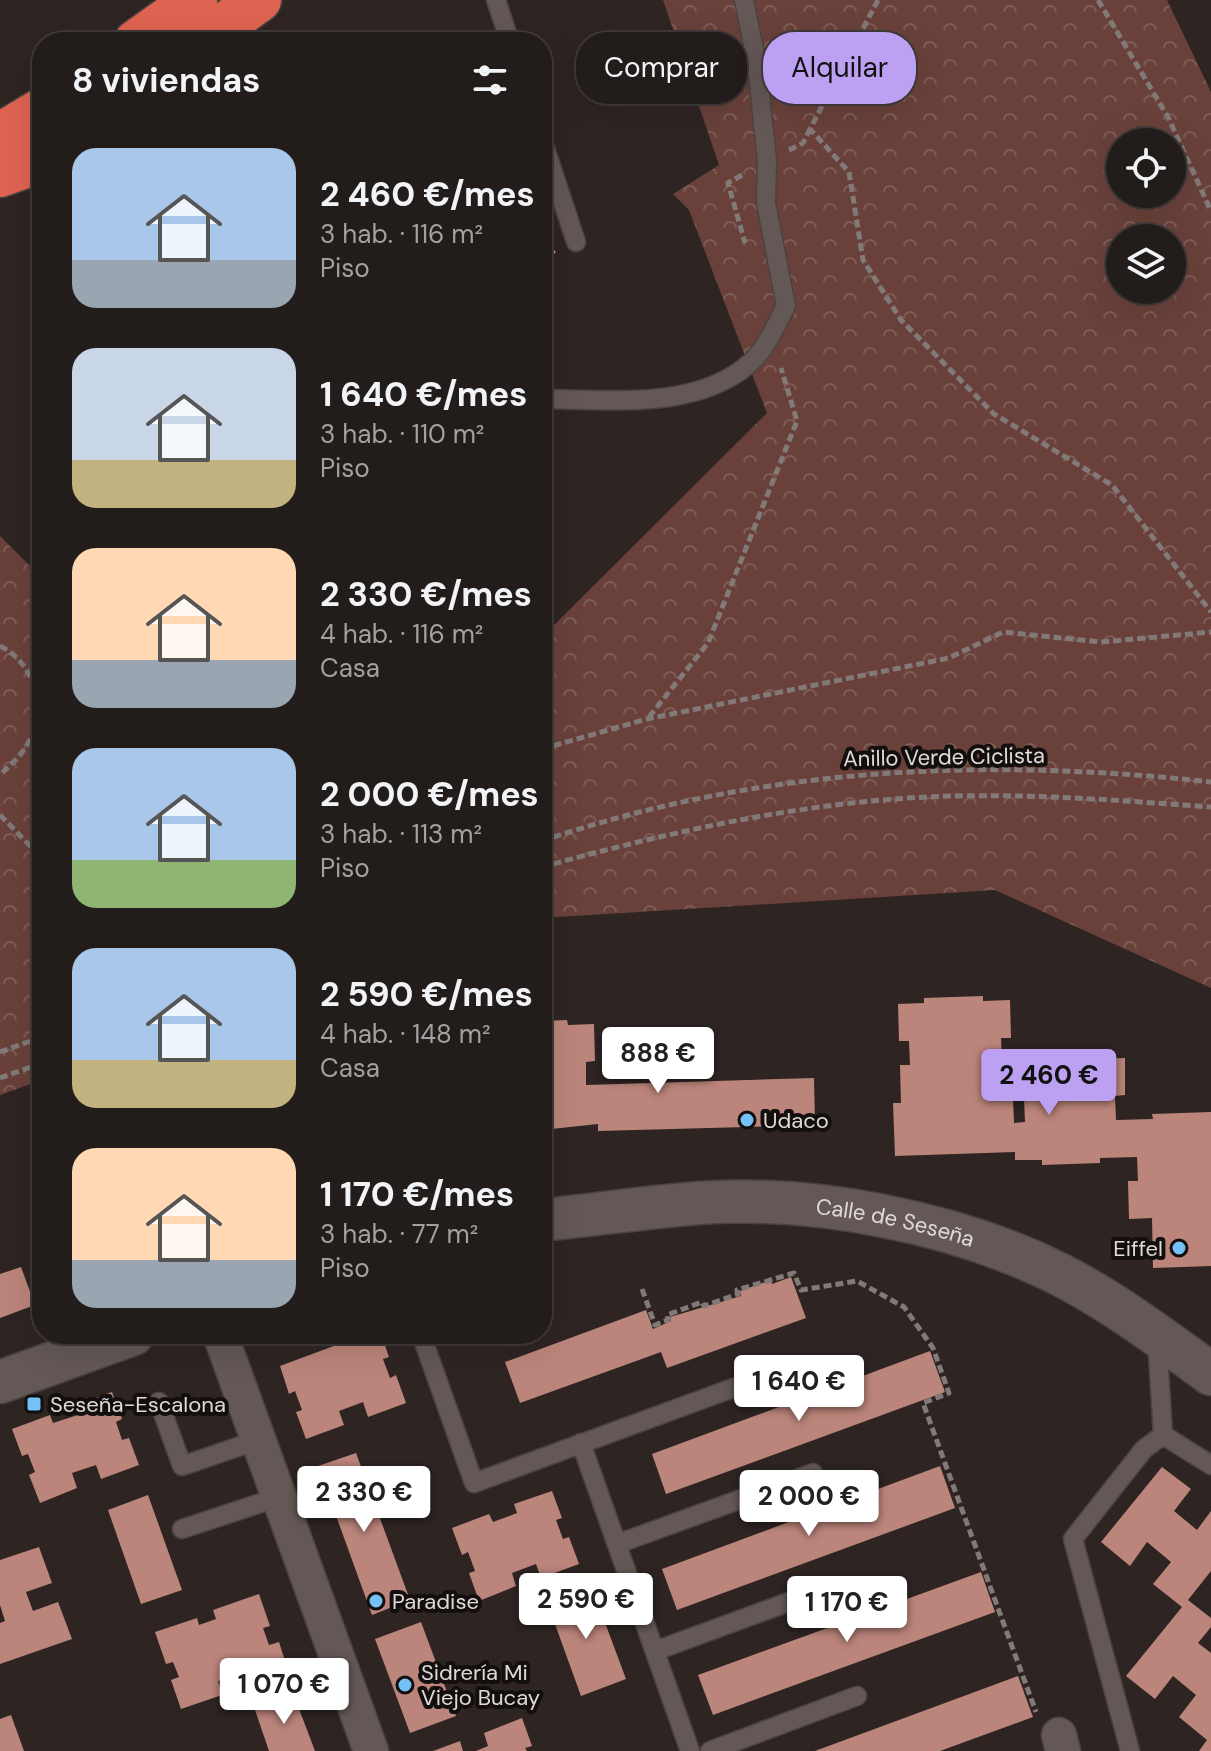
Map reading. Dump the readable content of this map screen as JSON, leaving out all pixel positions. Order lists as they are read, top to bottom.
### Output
{
  "streets": {
    "street": ["Calle de Seseña"],
    "path": ["Anillo Verde Ciclista"]
  },
  "places": {
    "other": [
      "Udaco",
      "Eiffel",
      "Paradise",
      "Sidrería Mi Viejo Bucay"
    ],
    "transit": ["Seseña-Escalona"]
  },
  "page": {
    "chip": ["Comprar", "Alquilar"],
    "heading": "8 viviendas",
    "list": [
      {
        "name": "2 460 €/mes",
        "note": "3 hab. · 116 m² · Piso"
      },
      {
        "name": "1 640 €/mes",
        "note": "3 hab. · 110 m² · Piso"
      },
      {
        "name": "2 330 €/mes",
        "note": "4 hab. · 116 m² · Casa"
      },
      {
        "name": "2 000 €/mes",
        "note": "3 hab. · 113 m² · Piso"
      },
      {
        "name": "2 590 €/mes",
        "note": "4 hab. · 148 m² · Casa"
      },
      {
        "name": "1 170 €/mes",
        "note": "3 hab. · 77 m² · Piso"
      }
    ],
    "price": [
      "888 €",
      "2 460 €",
      "1 640 €",
      "2 330 €",
      "2 000 €",
      "2 590 €",
      "1 170 €",
      "1 070 €"
    ]
  }
}
